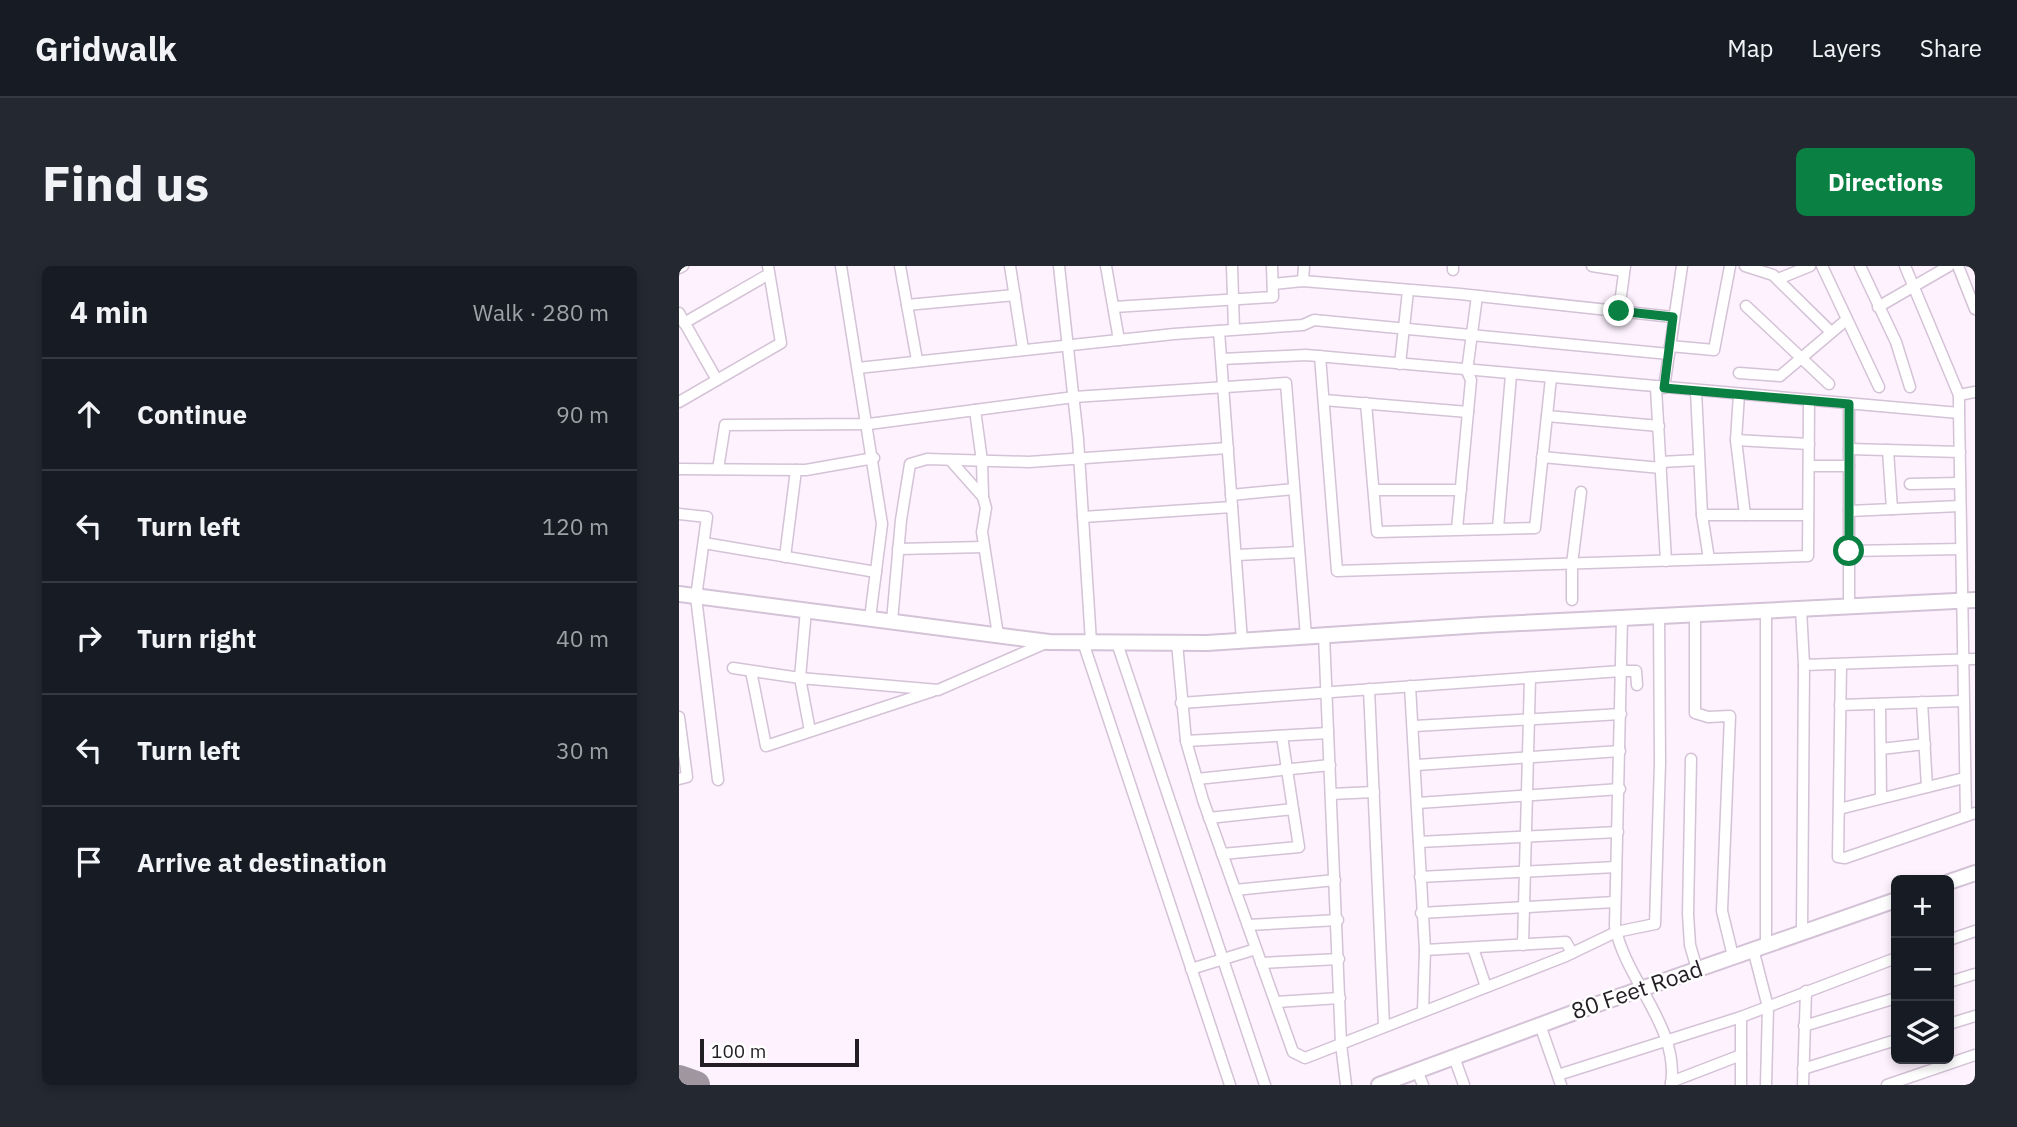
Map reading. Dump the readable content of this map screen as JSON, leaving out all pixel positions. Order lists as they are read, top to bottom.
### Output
{
  "streets": {
    "street": ["80 Feet Road"]
  },
  "scale_bar": "100 m",
  "page": {
    "header": "Gridwalk",
    "nav": ["Map", "Layers", "Share"],
    "buttons": "Directions",
    "title": "Find us",
    "heading": ["4 min", "Walk · 280 m"],
    "list": [
      ["Continue", "90 m"],
      ["Turn left", "120 m"],
      ["Turn right", "40 m"],
      ["Turn left", "30 m"],
      "Arrive at destination"
    ],
    "map_buttons": ["+", "−"],
    "scale": "100 m"
  }
}
